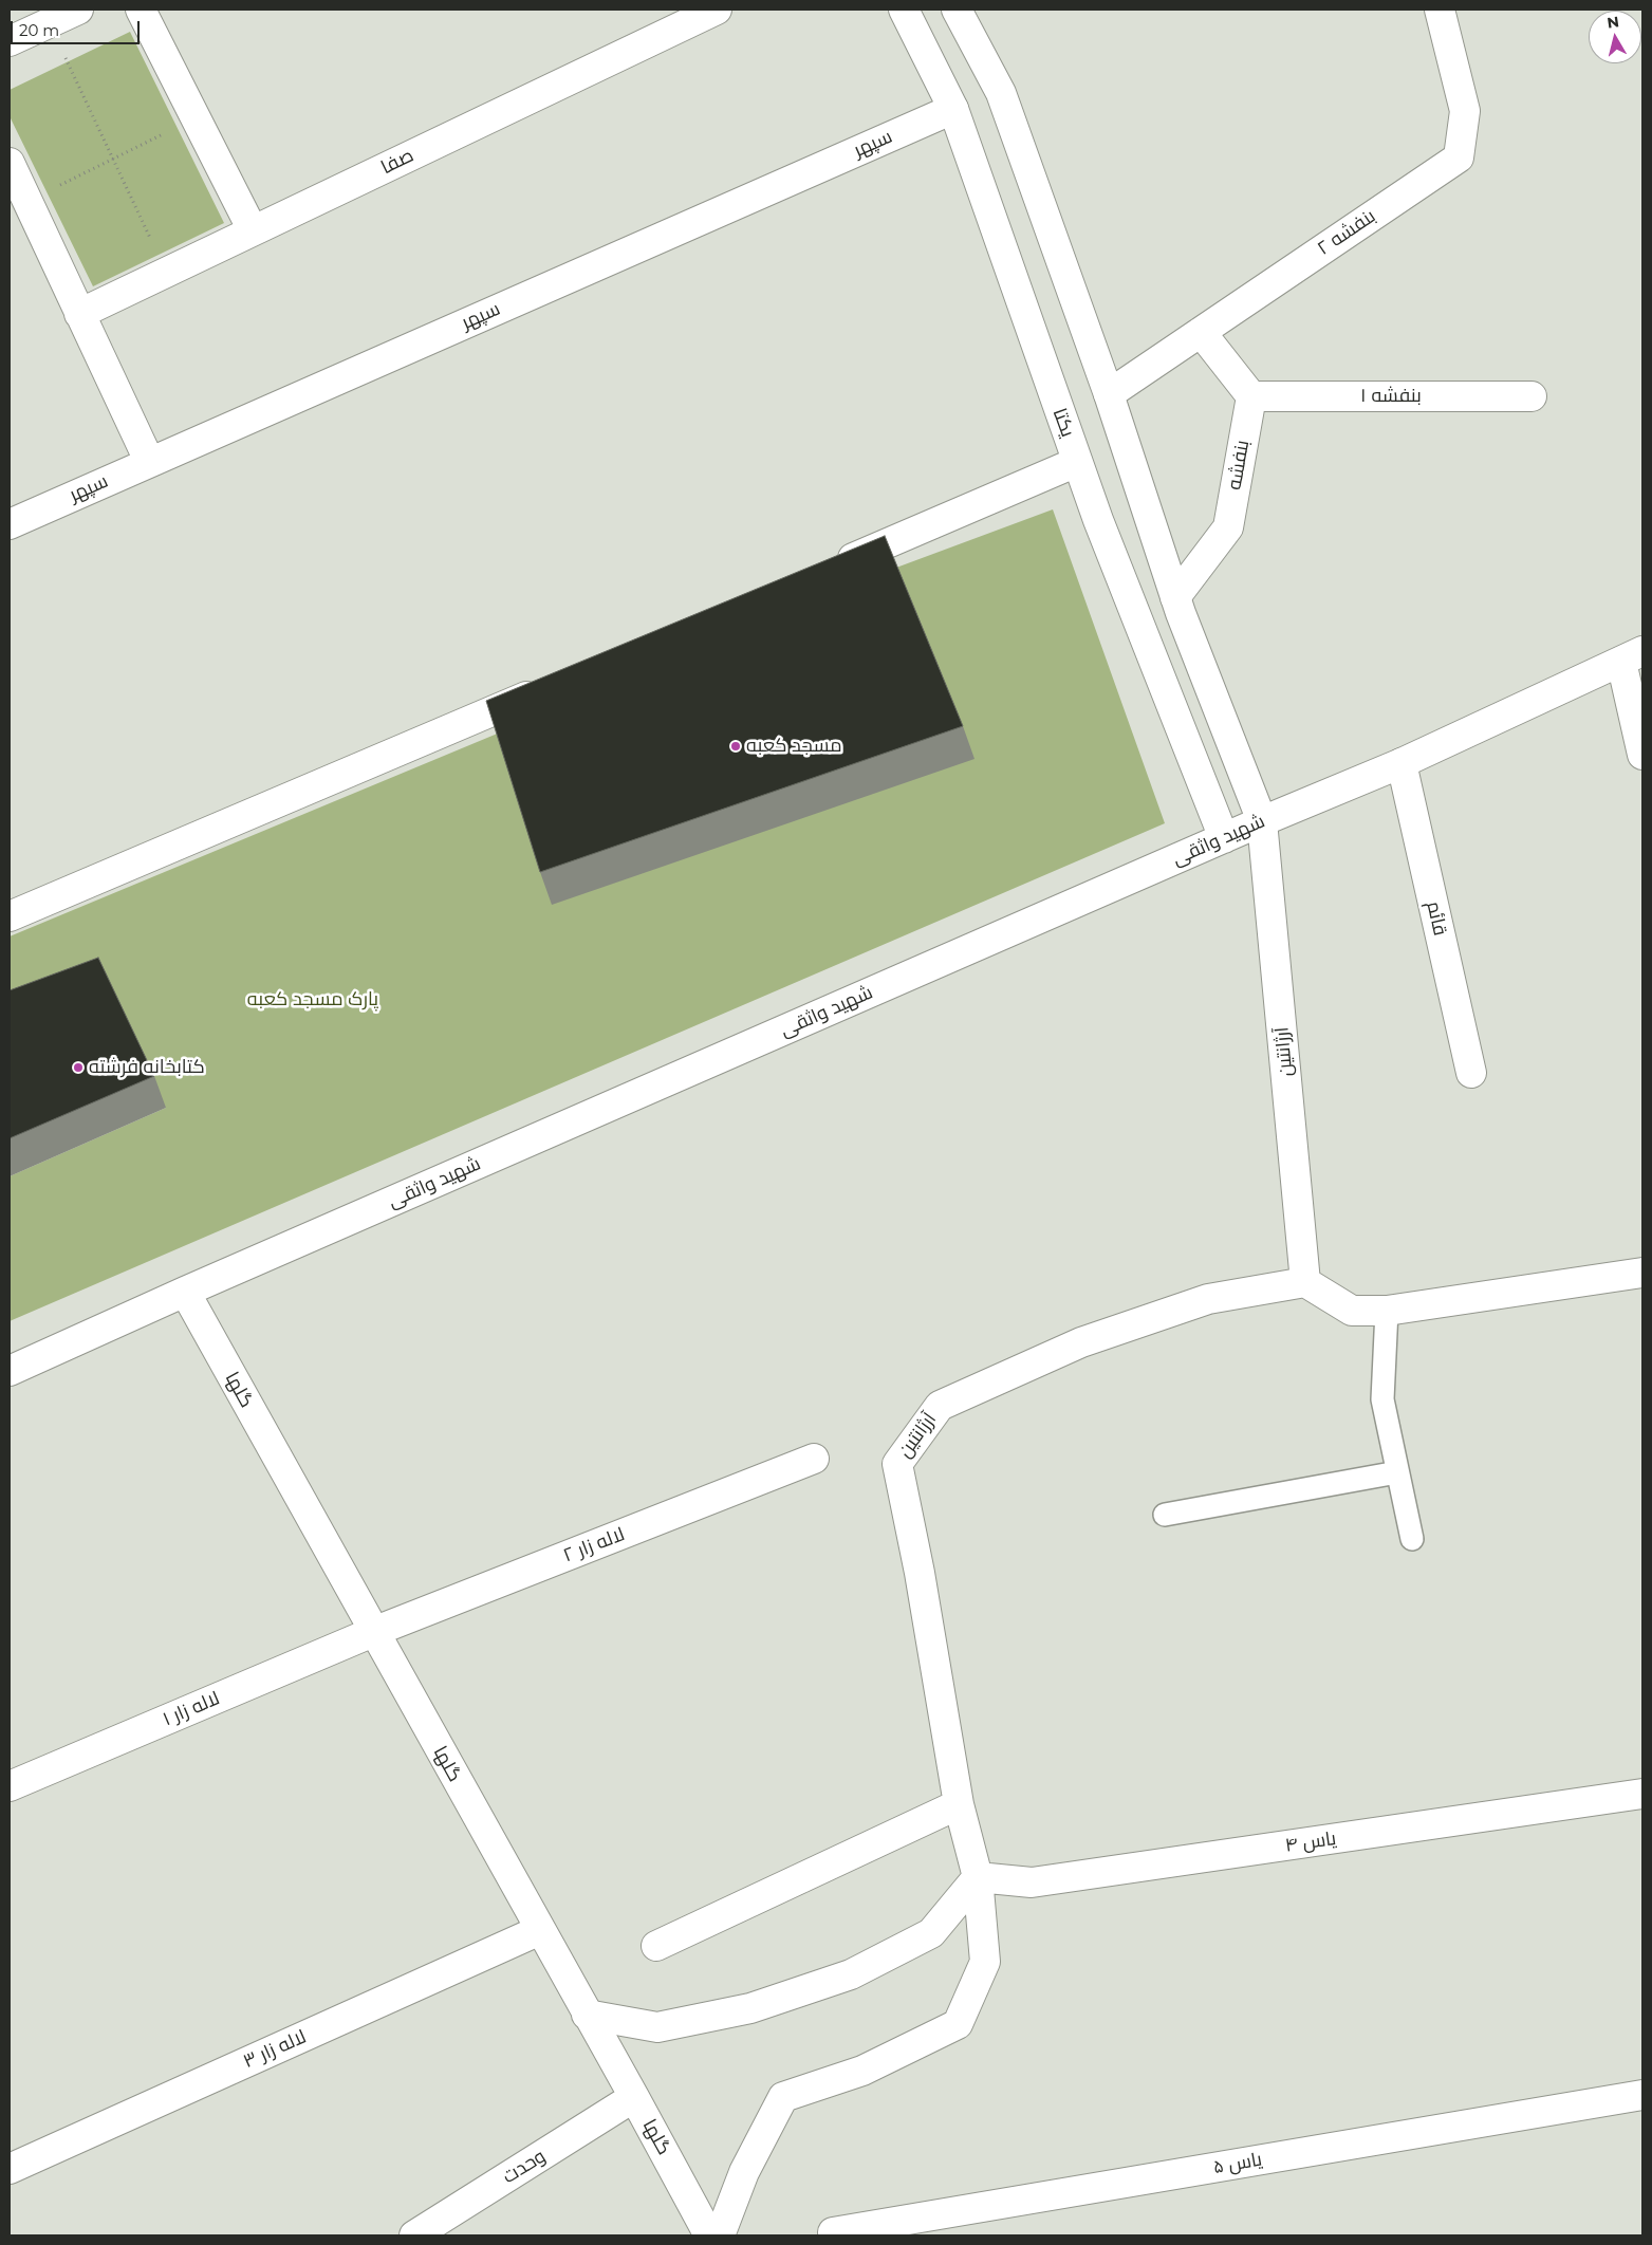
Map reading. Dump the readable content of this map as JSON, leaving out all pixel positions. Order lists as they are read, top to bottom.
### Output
{
  "streets": {
    "street": [
      "سپهر",
      "صفا",
      "بنفشه ۲",
      "بنفشه ۱",
      "یکتا",
      "بنفشه",
      "شهید واثقی",
      "قائم",
      "آرژانتین",
      "گلها",
      "لاله زار ۲",
      "لاله زار ۱",
      "یاس ۴",
      "لاله زار ۳",
      "یاس ۵",
      "وحدت"
    ]
  },
  "crossings": [
    ["سپهر", "یکتا"],
    ["بنفشه ۱", "بنفشه"],
    ["یکتا", "شهید واثقی"],
    ["شهید واثقی", "قائم"],
    ["شهید واثقی", "آرژانتین"],
    ["شهید واثقی", "گلها"],
    ["آرژانتین", "یاس ۴"],
    ["گلها", "لاله زار ۲"],
    ["گلها", "لاله زار ۱"],
    ["گلها", "لاله زار ۳"],
    ["گلها", "وحدت"],
    ["لاله زار ۲", "لاله زار ۱"]
  ],
  "parks": ["پارک مسجد کعبه"],
  "places": ["مسجد کعبه", "کتابخانه فرشته"],
  "scale_bar": "20 m",
  "north": "top"
}
